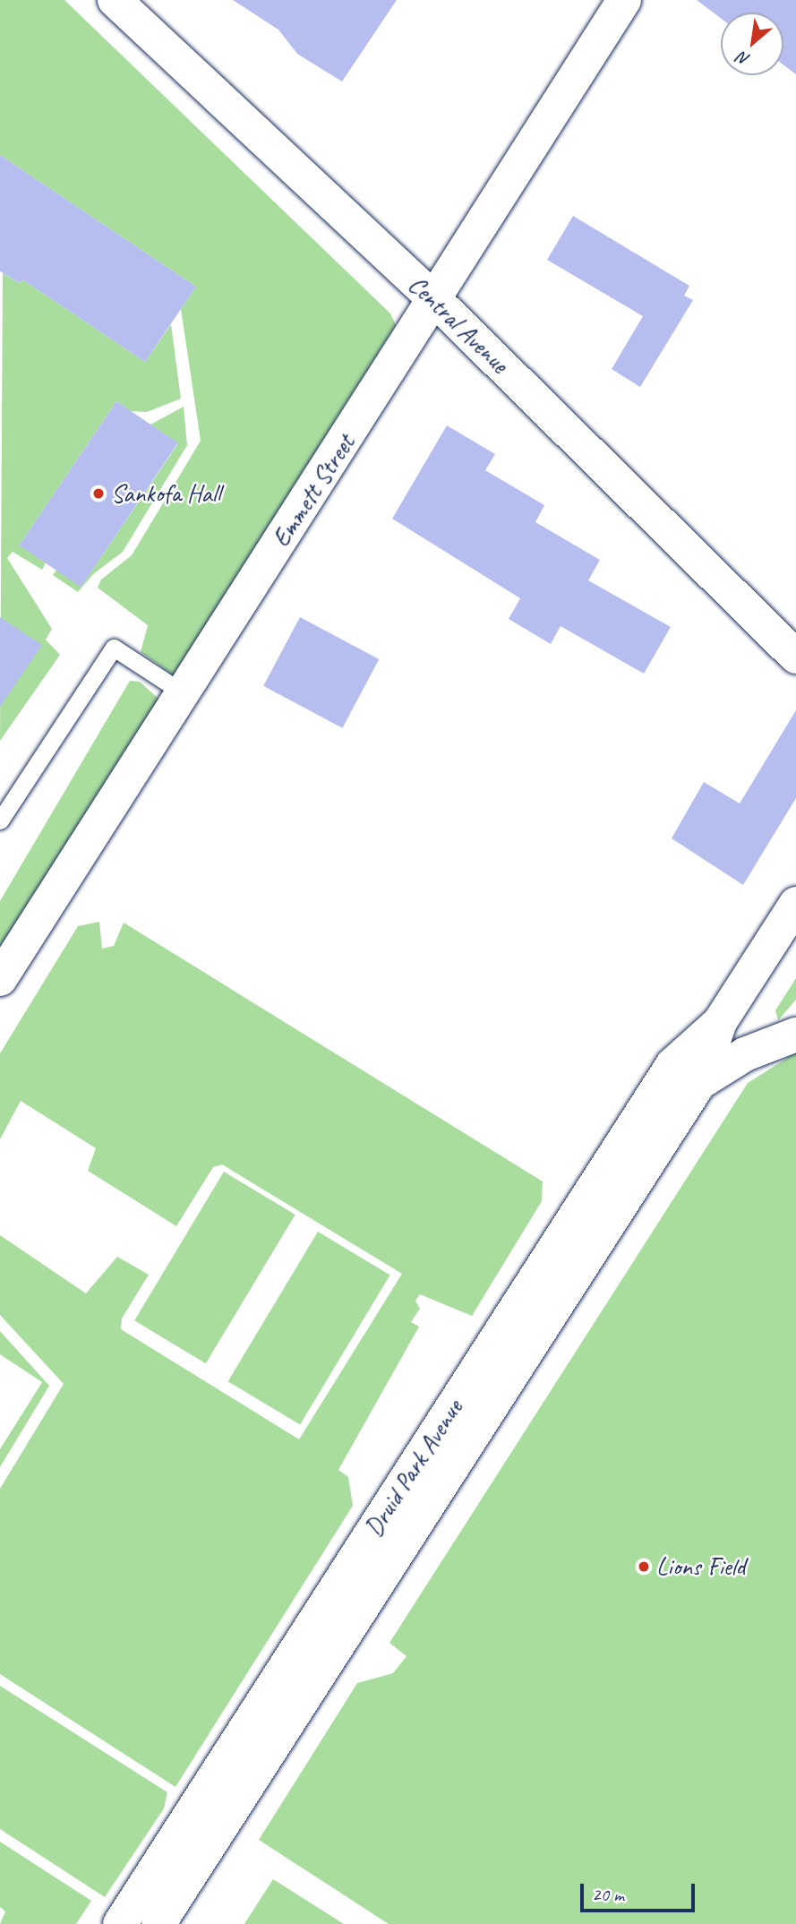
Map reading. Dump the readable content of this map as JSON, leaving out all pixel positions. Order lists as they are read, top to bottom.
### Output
{
  "streets": {
    "street": ["Central Avenue", "Emmett Street", "Druid Park Avenue"]
  },
  "crossings": [
    ["Central Avenue", "Emmett Street"]
  ],
  "places": ["Sankofa Hall", "Lions Field"],
  "scale_bar": "20 m",
  "north": "bottom left"
}
